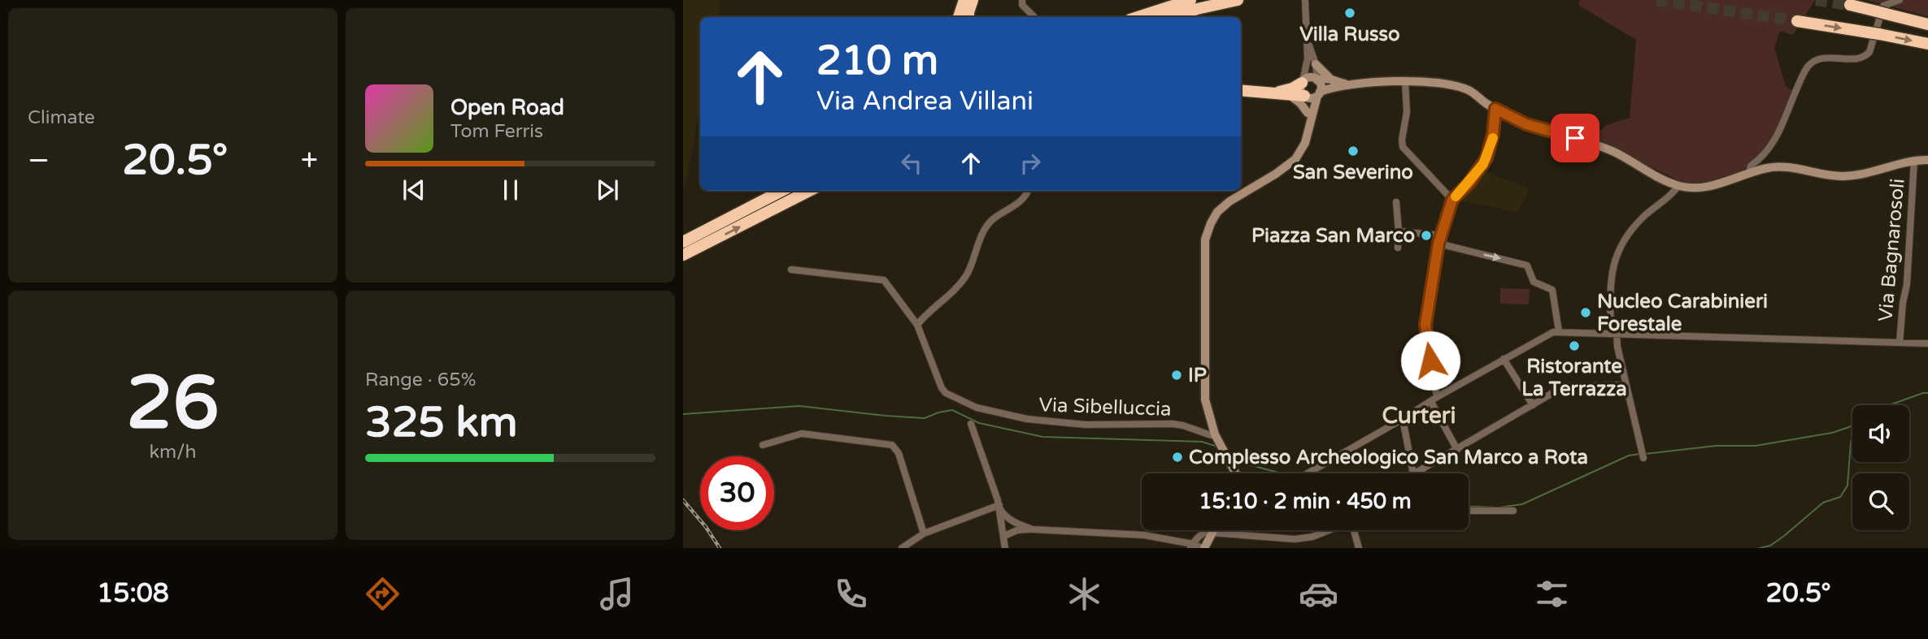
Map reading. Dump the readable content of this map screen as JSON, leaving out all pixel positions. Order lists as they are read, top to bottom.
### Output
{
  "streets": {
    "street": ["Via Bagnarosoli", "Via Sibelluccia"]
  },
  "districts": ["Curteri"],
  "places": [
    "Villa Russo",
    "San Severino",
    "Piazza San Marco",
    "Nucleo Carabinieri Forestale",
    "Ristorante La Terrazza",
    "IP",
    "Complesso Archeologico San Marco a Rota"
  ],
  "page": {
    "tile": [
      "Climate",
      ["26", "km/h"],
      ["Range · 65%", "325 km"]
    ],
    "turn": ["210 m", "Via Andrea Villani"],
    "song": ["Open Road", "Tom Ferris"],
    "heat": ["−", "20.5°", "+"],
    "limit": "30",
    "trip": "15:10 · 2 min · 450 m",
    "tabs": ["15:08", "20.5°"]
  }
}
